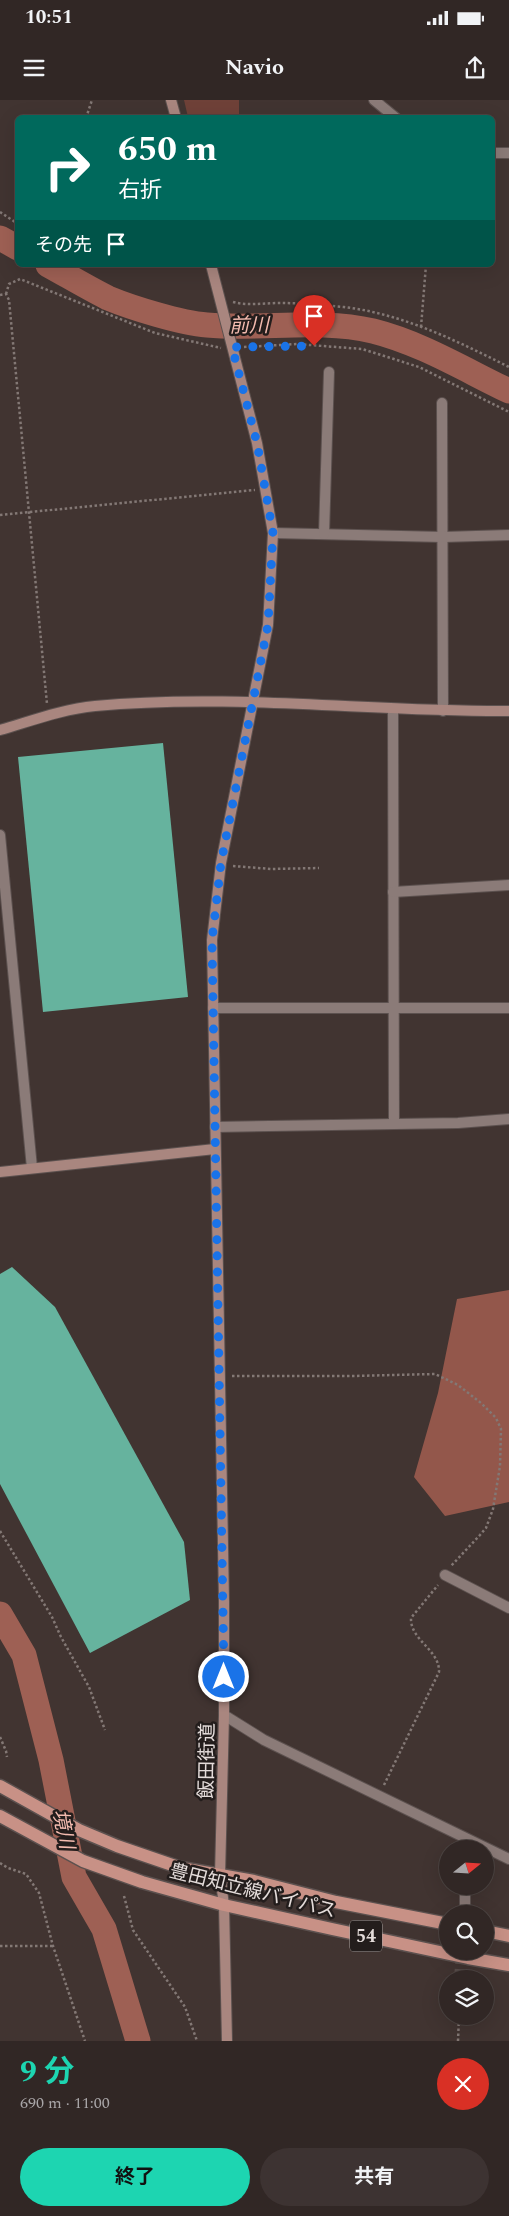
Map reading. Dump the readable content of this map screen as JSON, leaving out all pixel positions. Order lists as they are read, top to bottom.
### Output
{
  "streets": {
    "main road": ["飯田街道", "豊田知立線バイパス", "54"]
  },
  "crossings": [
    ["飯田街道", "豊田知立線バイパス"]
  ],
  "water": ["前川", "境川"],
  "north": "right",
  "page": {
    "status": "10:51",
    "header": "Navio",
    "turn": ["650 m", "右折"],
    "then": "その先",
    "heading": ["9 分", "690 m · 11:00"],
    "buttons": ["終了", "共有"]
  }
}
